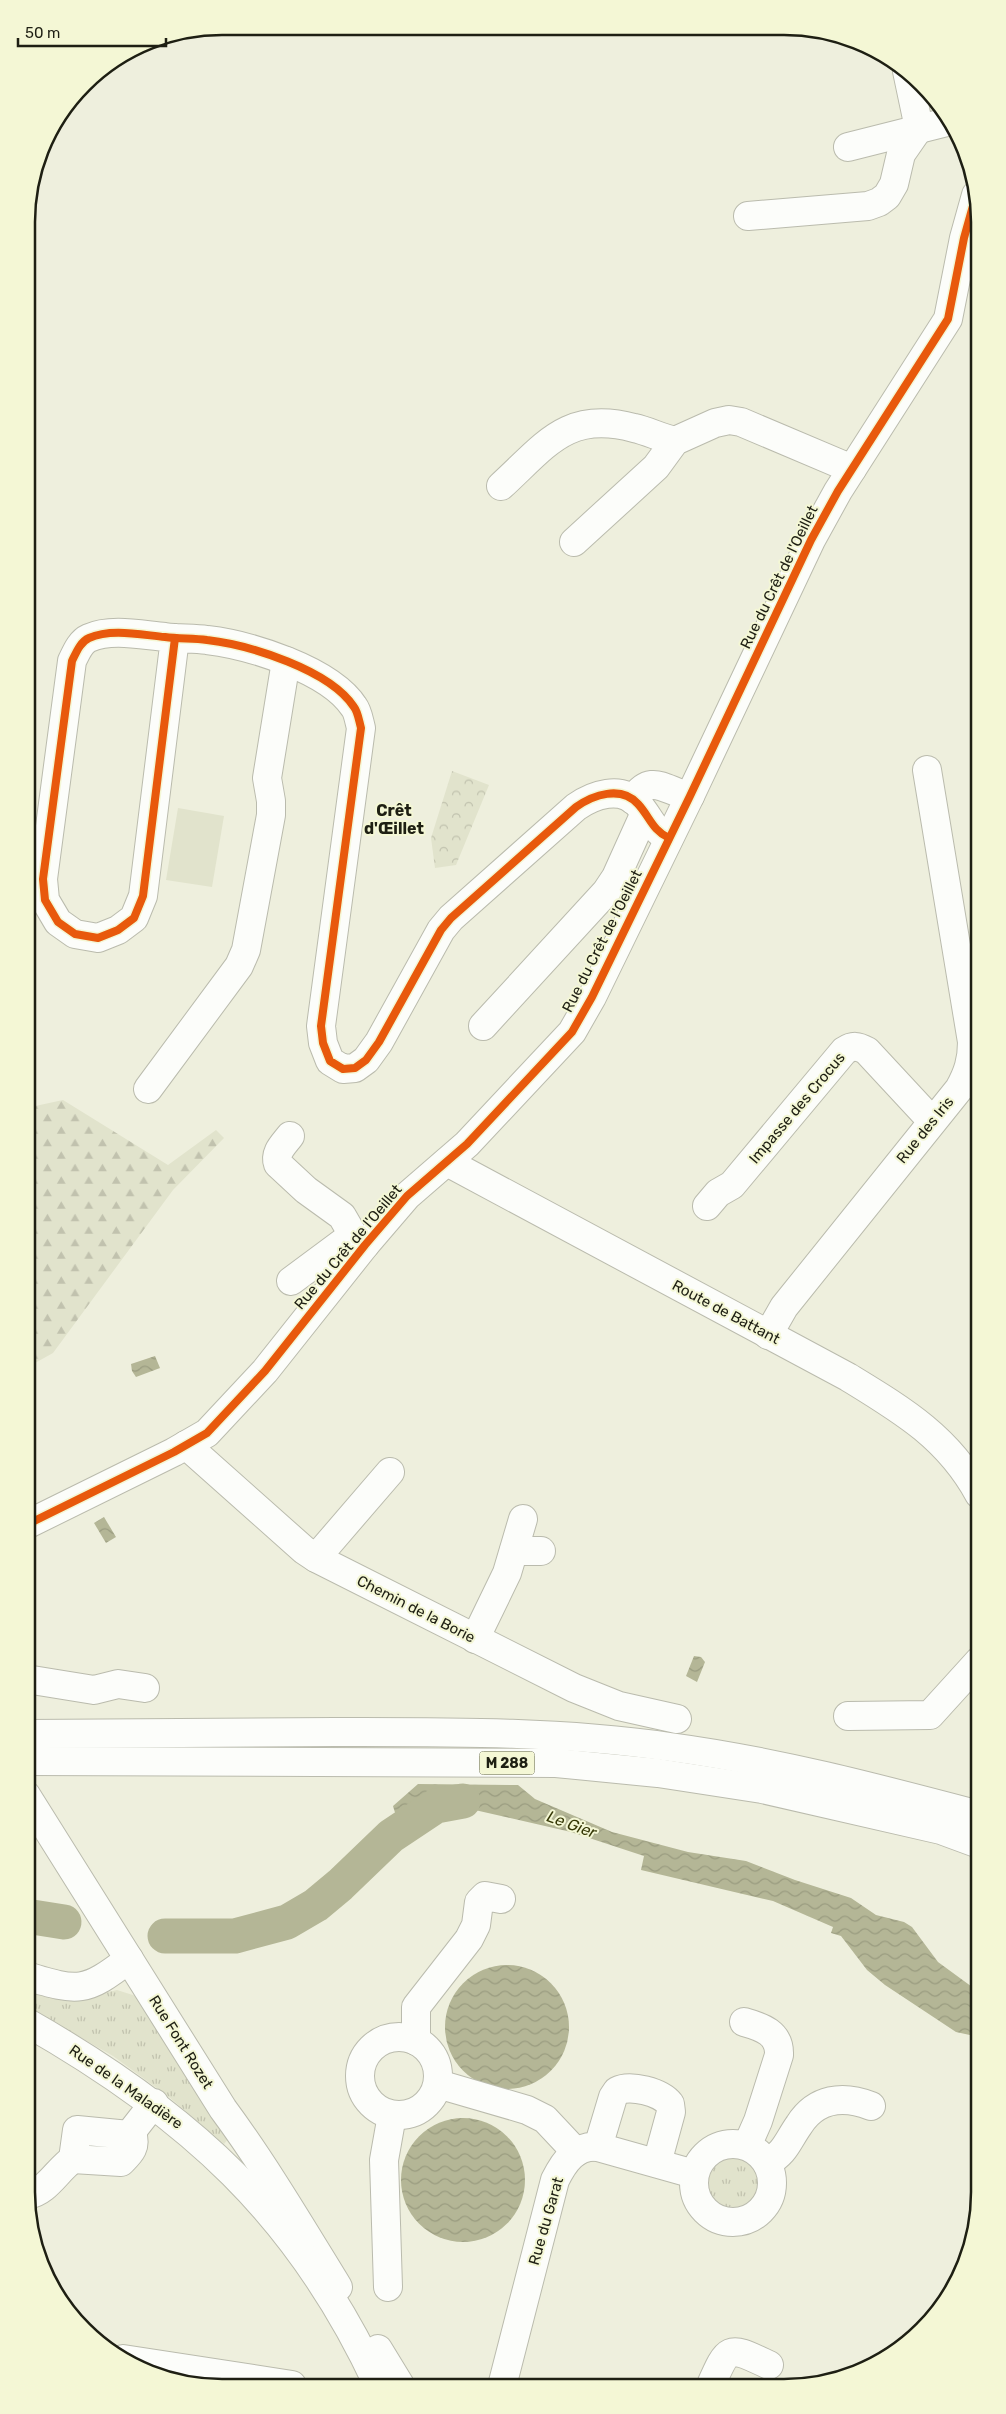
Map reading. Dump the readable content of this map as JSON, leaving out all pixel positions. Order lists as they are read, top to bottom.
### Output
{
  "streets": {
    "main road": [
      "Rue du Crêt de l'Oeillet",
      "Impasse des Crocus",
      "Rue des Iris",
      "Route de Battant",
      "Chemin de la Borie",
      "M 288",
      "Rue Font Rozet",
      "Rue de la Maladière",
      "Rue du Garat"
    ]
  },
  "crossings": [
    ["Rue du Crêt de l'Oeillet", "Route de Battant"],
    ["Rue du Crêt de l'Oeillet", "Chemin de la Borie"],
    ["Impasse des Crocus", "Rue des Iris"],
    ["Rue des Iris", "Route de Battant"],
    ["Rue Font Rozet", "Rue de la Maladière"]
  ],
  "districts": ["Crêt d'Œillet"],
  "water": ["Le Gier"],
  "scale_bar": "50 m"
}
